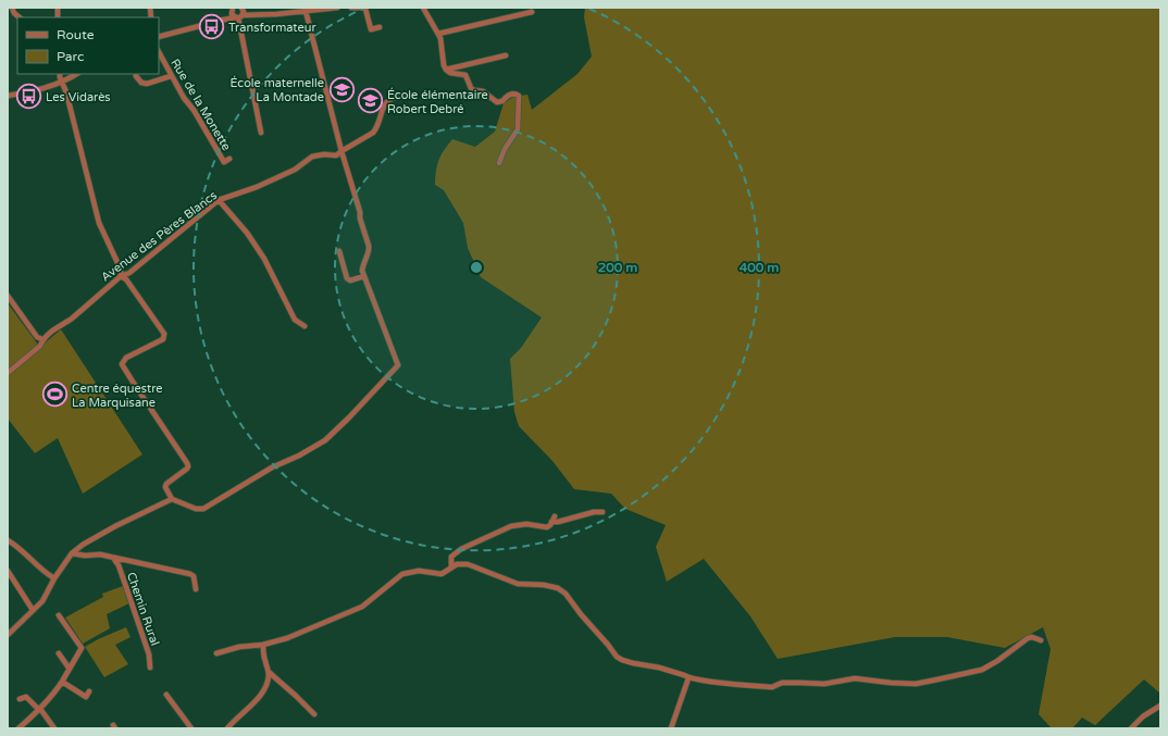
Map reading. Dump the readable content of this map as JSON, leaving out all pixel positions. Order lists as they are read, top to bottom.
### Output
{
  "streets": {
    "street": ["Rue de la Monette", "Avenue des Pères Blancs", "Chemin Rural"]
  },
  "places": {
    "bus stop": ["Transformateur", "Les Vidarès"],
    "school or university": ["École maternelle La Montade", "École élémentaire Robert Debré"],
    "sports": ["Centre équestre La Marquisane"]
  },
  "legend": ["Route", "Parc"],
  "rings": ["200 m", "400 m"]
}
